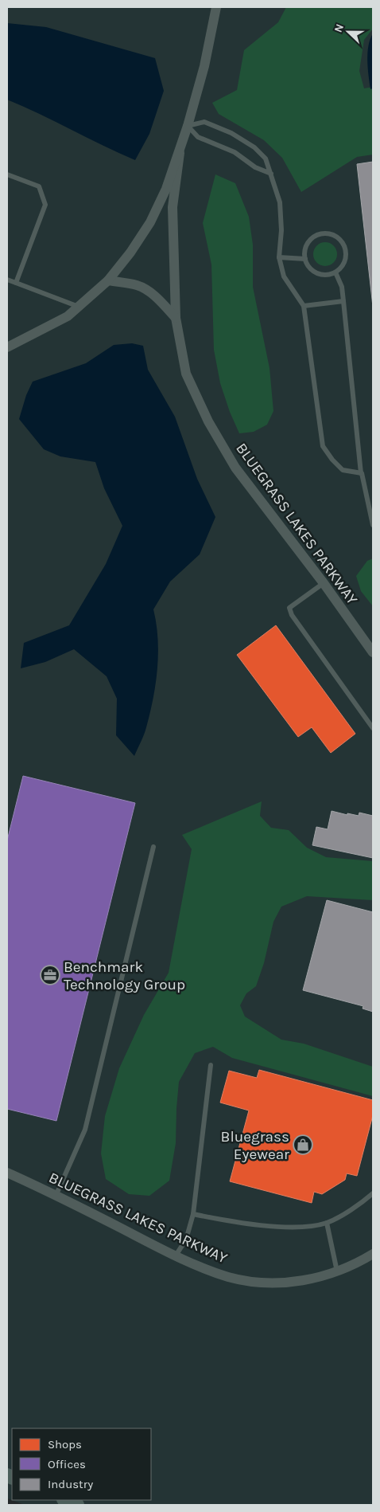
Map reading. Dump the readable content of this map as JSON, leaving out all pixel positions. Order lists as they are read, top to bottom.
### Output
{
  "streets": {
    "street": ["BLUEGRASS LAKES PARKWAY"]
  },
  "places": {
    "office": ["Benchmark Technology Group"],
    "shop": ["Bluegrass Eyewear"]
  },
  "legend": ["Shops", "Offices", "Industry"],
  "north": "left"
}
